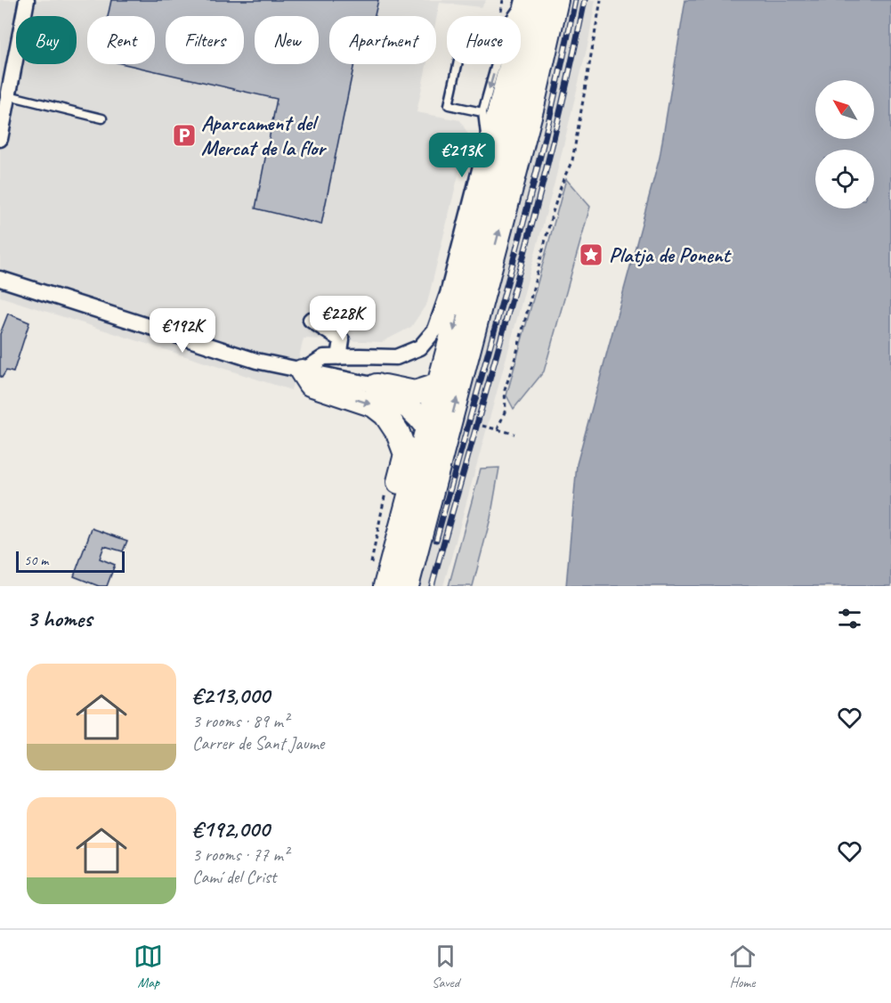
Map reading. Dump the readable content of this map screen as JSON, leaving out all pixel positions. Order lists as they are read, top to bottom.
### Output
{
  "places": {
    "parking": ["Aparcament del Mercat de la flor"],
    "place": ["Platja de Ponent"]
  },
  "scale_bar": "50 m",
  "north": "top left",
  "page": {
    "chip": [
      "Buy",
      "Rent",
      "Filters",
      "New",
      "Apartment",
      "House"
    ],
    "price": ["€213K", "€228K", "€192K"],
    "scale": "50 m",
    "heading": "3 homes",
    "list": [
      {
        "name": "€213,000",
        "note": "3 rooms · 89 m² · Carrer de Sant Jaume"
      },
      {
        "name": "€192,000",
        "note": "3 rooms · 77 m² · Camí del Crist"
      }
    ],
    "tabs": ["Map", "Saved", "Home"]
  }
}
